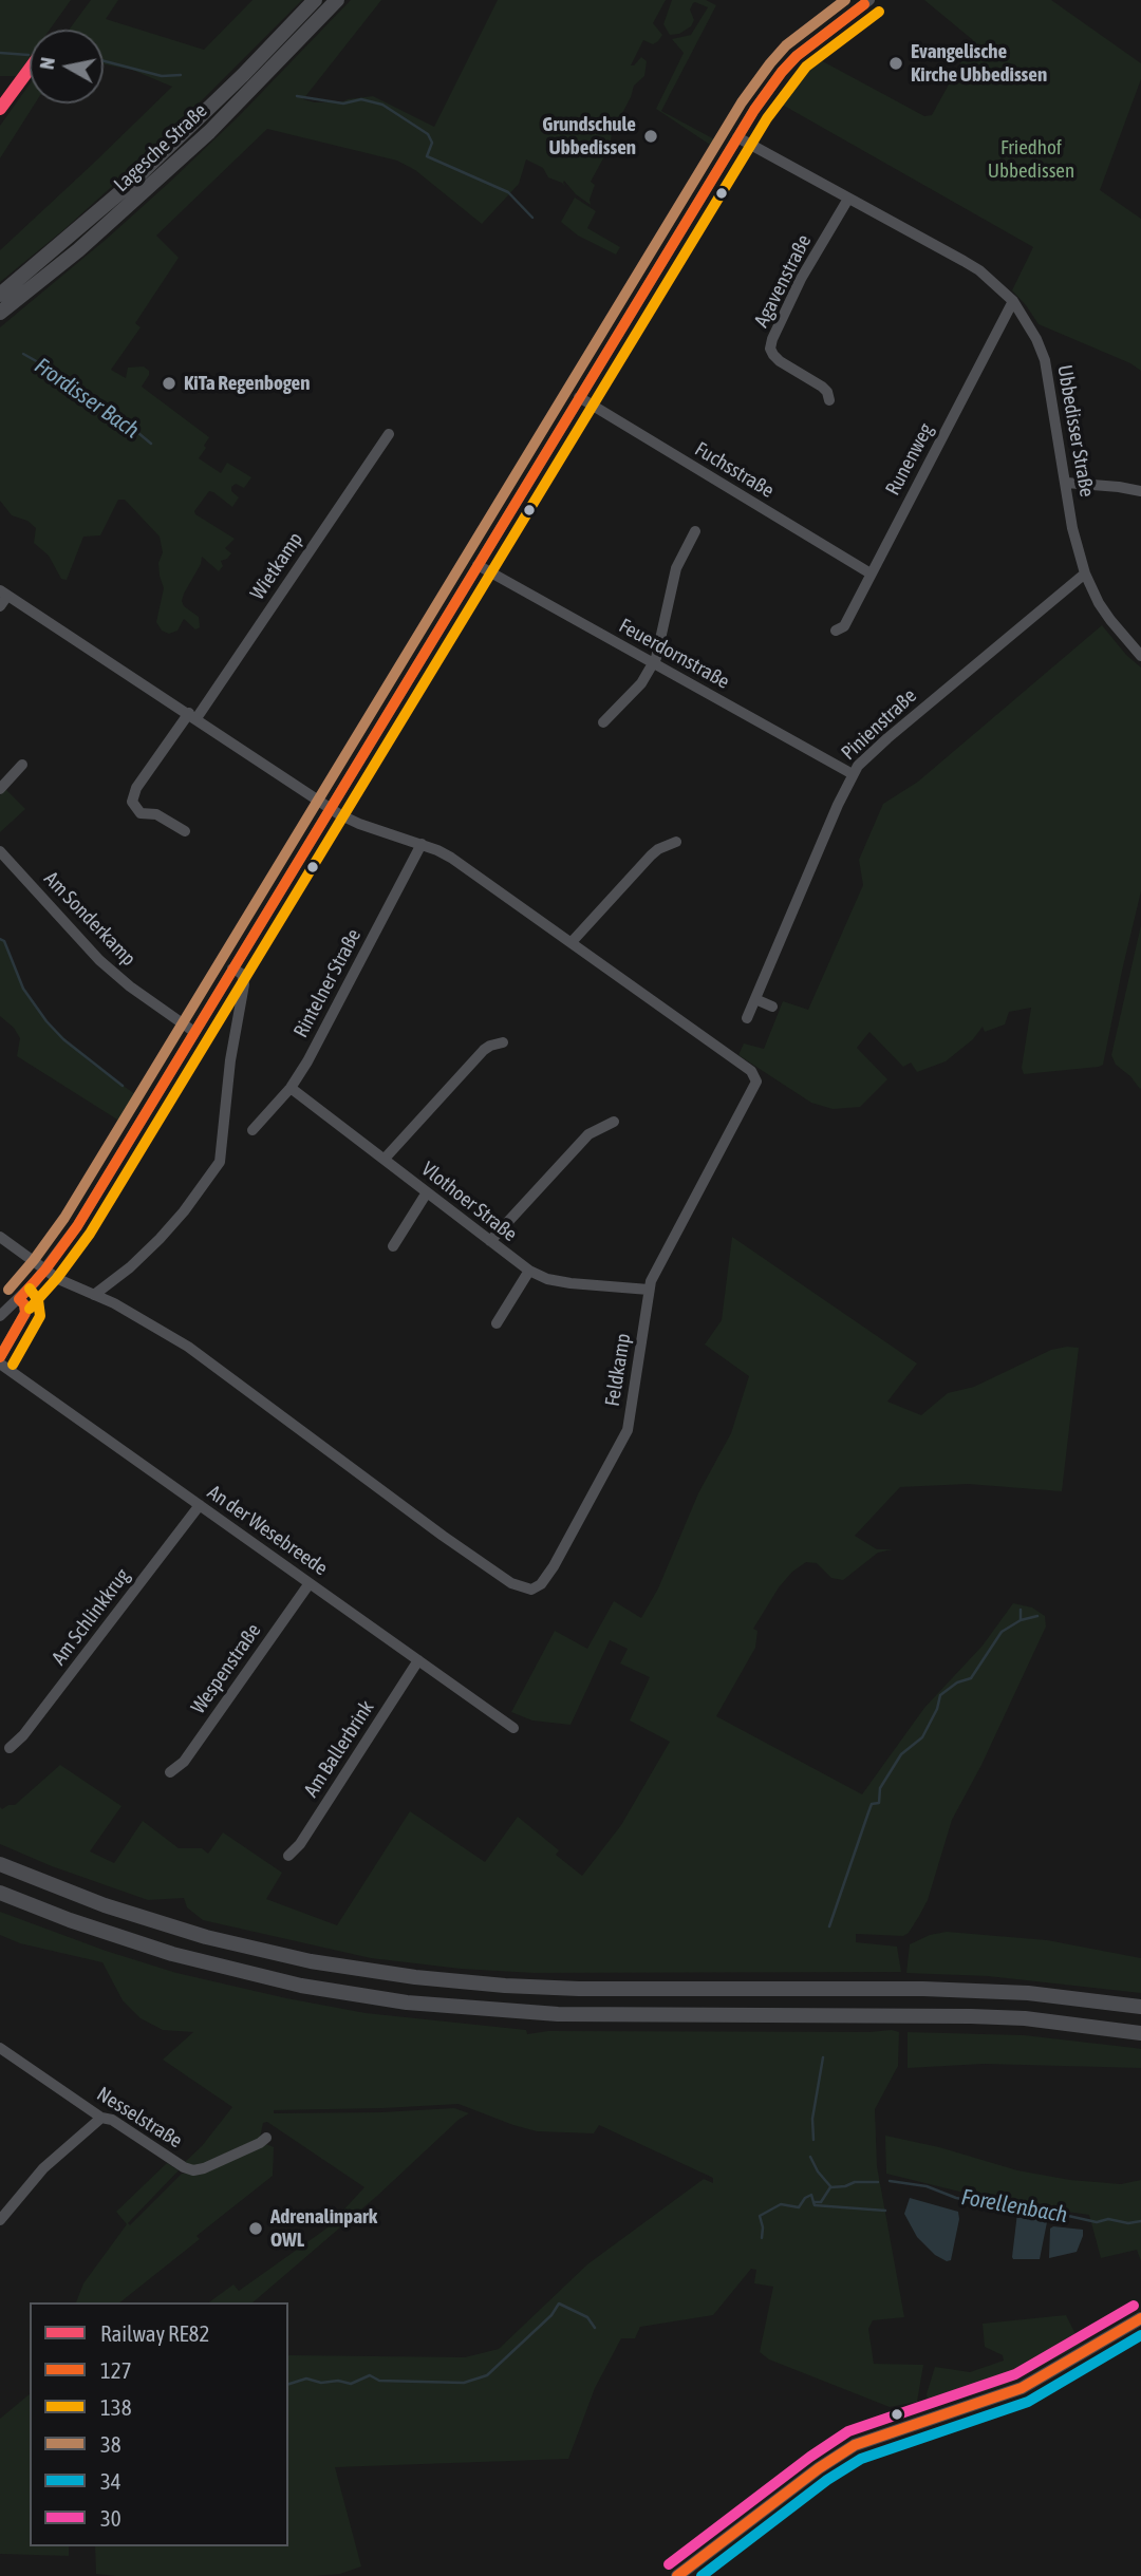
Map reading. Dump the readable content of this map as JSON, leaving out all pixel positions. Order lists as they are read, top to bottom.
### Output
{
  "streets": {
    "highway": ["Lagesche Straße"],
    "street": [
      "Agavenstraße",
      "Ubbedisser Straße",
      "Runenweg",
      "Fuchsstraße",
      "Wietkamp",
      "Feuerdornstraße",
      "Pinienstraße",
      "Am Sonderkamp",
      "Rintelner Straße",
      "Vlothoer Straße",
      "Feldkamp",
      "An der Wesebreede",
      "Am Schlinkkrug",
      "Wespenstraße",
      "Am Ballerbrink",
      "Nesselstraße"
    ]
  },
  "crossings": [
    ["Agavenstraße", "Ubbedisser Straße"],
    ["Ubbedisser Straße", "Runenweg"],
    ["Ubbedisser Straße", "Pinienstraße"],
    ["Runenweg", "Fuchsstraße"],
    ["Wietkamp", "Feldkamp"],
    ["Feuerdornstraße", "Pinienstraße"],
    ["Rintelner Straße", "Vlothoer Straße"],
    ["Rintelner Straße", "Feldkamp"],
    ["Vlothoer Straße", "Feldkamp"],
    ["An der Wesebreede", "Am Schlinkkrug"],
    ["An der Wesebreede", "Wespenstraße"],
    ["An der Wesebreede", "Am Ballerbrink"]
  ],
  "water": ["Frordisser Bach", "Forellenbach"],
  "parks": ["Friedhof Ubbedissen"],
  "places": [
    "Evangelische Kirche Ubbedissen",
    "Grundschule Ubbedissen",
    "KiTa Regenbogen",
    "Adrenalinpark OWL"
  ],
  "lines": [
    "transit line 38",
    "transit line 127",
    "transit line 138",
    "rail line RE82",
    "transit line 30",
    "transit line 34"
  ],
  "legend": [
    "Railway RE82",
    "127",
    "138",
    "38",
    "34",
    "30"
  ],
  "north": "left"
}
